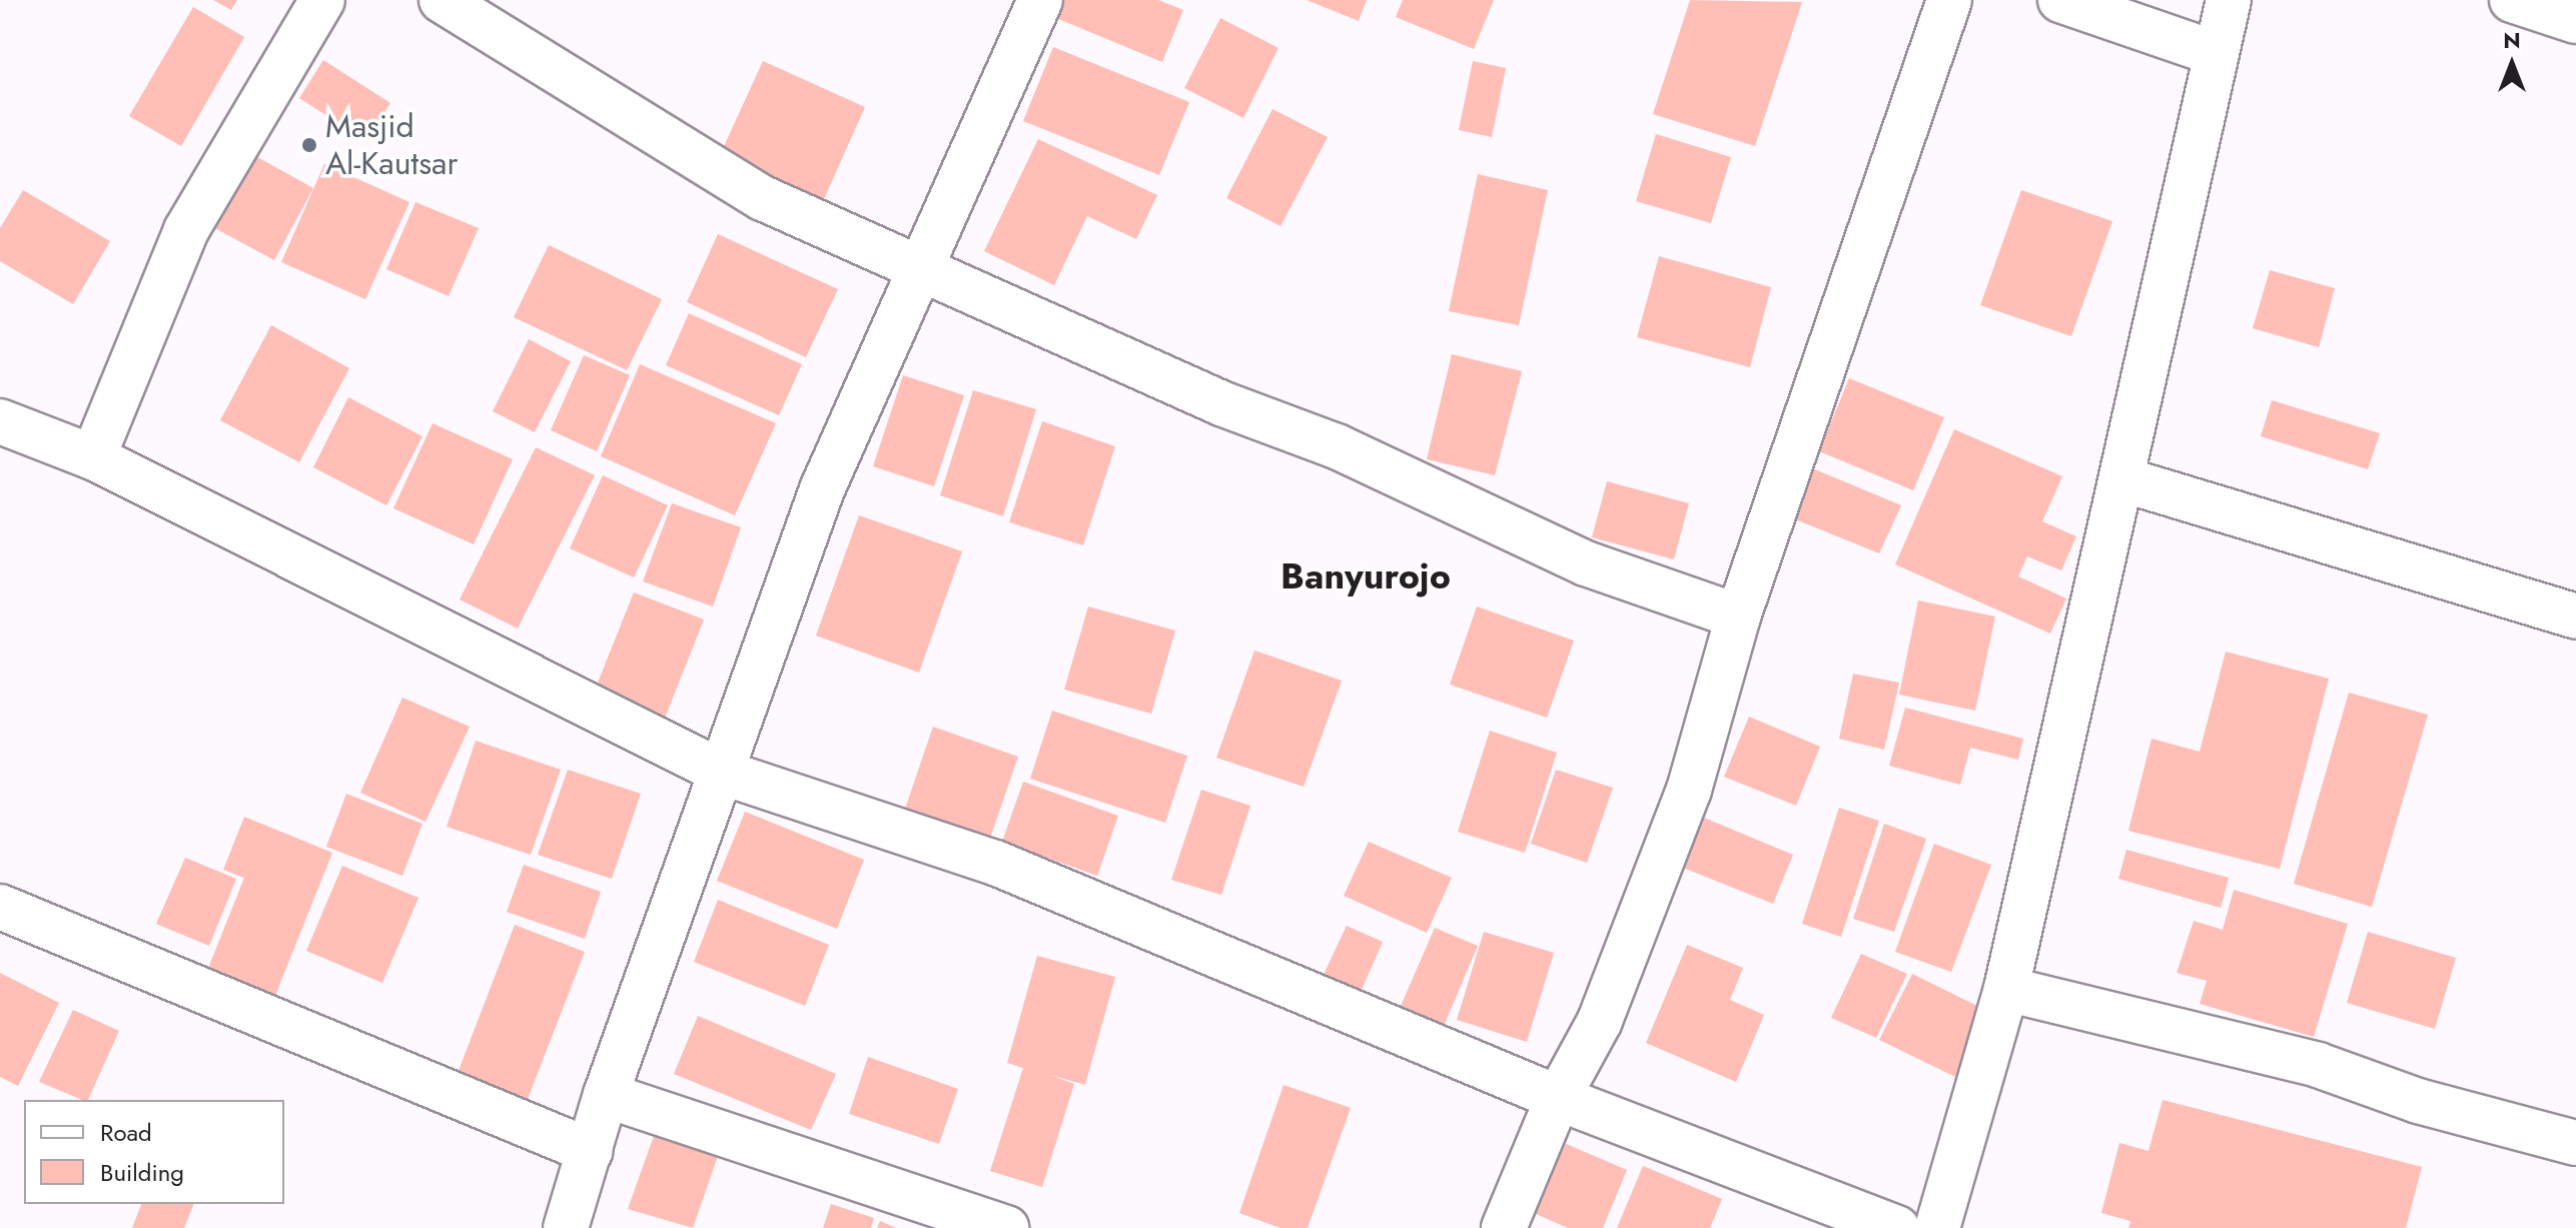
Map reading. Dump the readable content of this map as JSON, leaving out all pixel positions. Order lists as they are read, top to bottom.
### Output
{
  "districts": ["Banyurojo"],
  "places": ["Masjid Al-Kautsar"],
  "legend": ["Road", "Building"],
  "north": "top"
}
